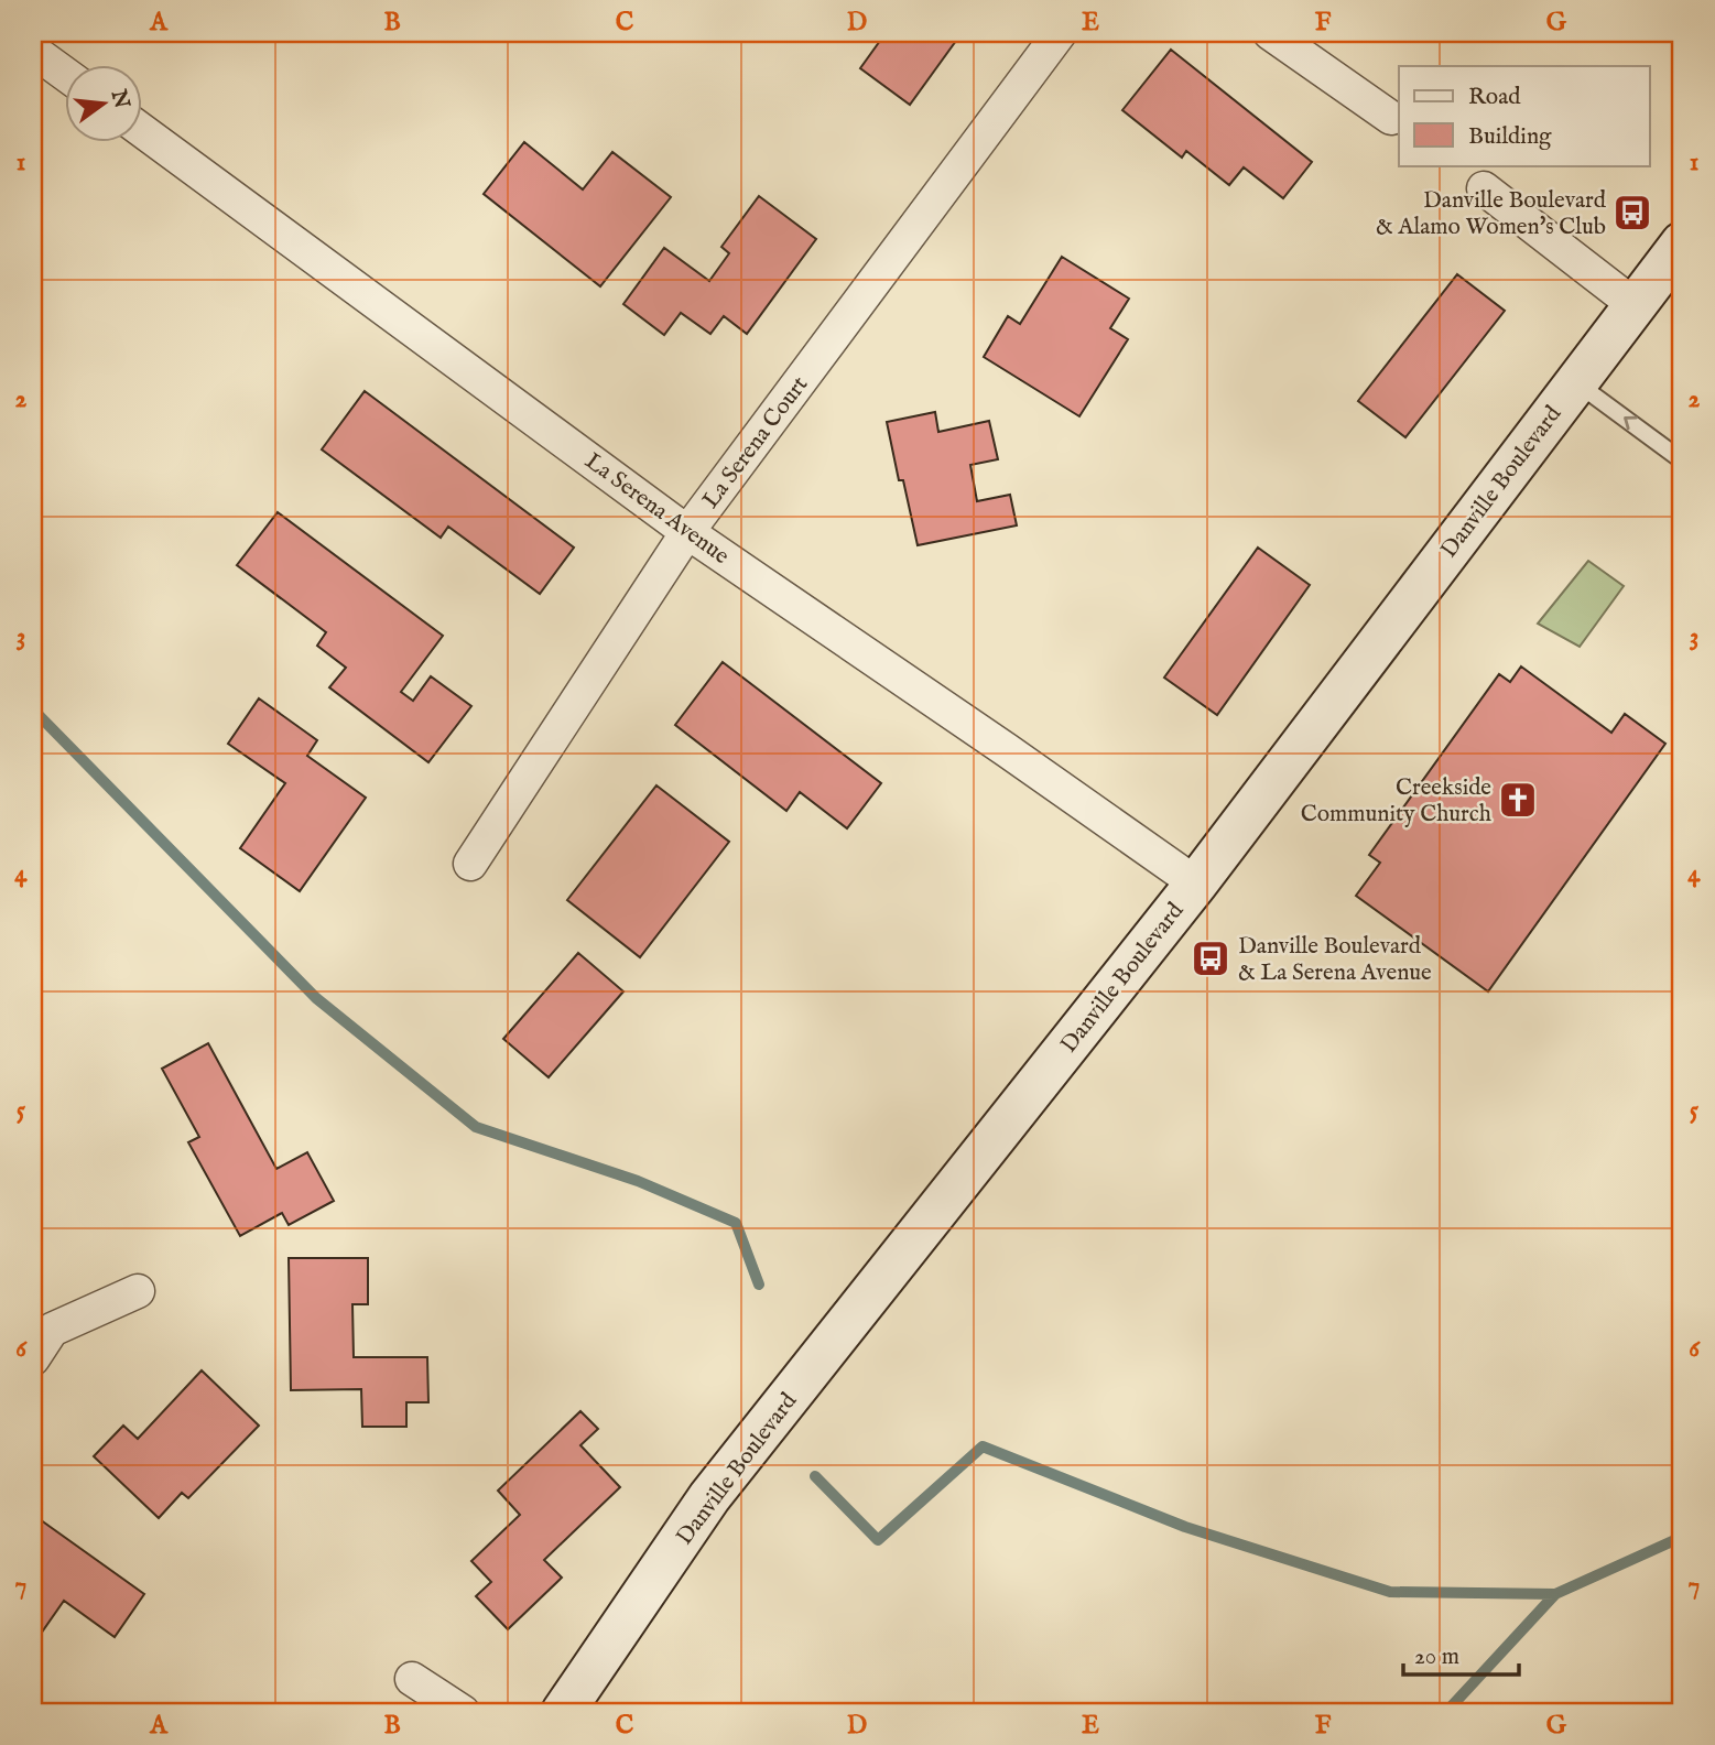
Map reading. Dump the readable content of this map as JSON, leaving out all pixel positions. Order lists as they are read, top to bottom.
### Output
{
  "streets": {
    "main road": ["Danville Boulevard"],
    "street": ["La Serena Court", "La Serena Avenue"]
  },
  "crossings": [
    ["La Serena Court", "La Serena Avenue"],
    ["Danville Boulevard", "La Serena Avenue"]
  ],
  "places": {
    "bus stop": ["Danville Boulevard & Alamo Women's Club", "Danville Boulevard & La Serena Avenue"],
    "church": ["Creekside Community Church"]
  },
  "legend": ["Road", "Building"],
  "scale_bar": "20 m",
  "north": "right",
  "grid": {
    "columns": [
      "A",
      "B",
      "C",
      "D",
      "E",
      "F",
      "G"
    ],
    "rows": [
      "1",
      "2",
      "3",
      "4",
      "5",
      "6",
      "7"
    ]
  }
}
